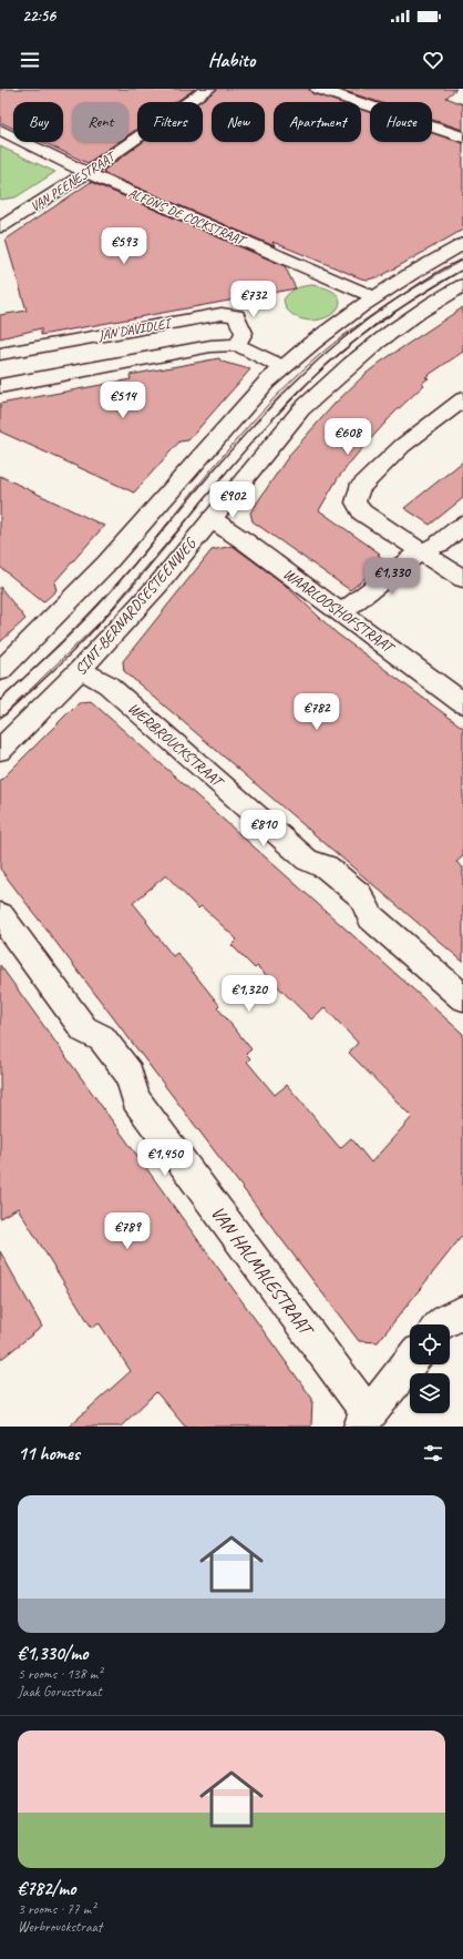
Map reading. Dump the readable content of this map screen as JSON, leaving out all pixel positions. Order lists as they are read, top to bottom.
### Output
{
  "streets": {
    "street": [
      "VAN PEENESTRAAT",
      "ALFONS DE COCKSTRAAT",
      "JAN DAVIDLEI",
      "SINT-BERNARDSESTEENWEG",
      "WAARLOOSHOFSTRAAT",
      "WERBROUCKSTRAAT",
      "VAN HALMALESTRAAT"
    ]
  },
  "crossings": [
    ["VAN PEENESTRAAT", "ALFONS DE COCKSTRAAT"],
    ["SINT-BERNARDSESTEENWEG", "WAARLOOSHOFSTRAAT"],
    ["SINT-BERNARDSESTEENWEG", "WERBROUCKSTRAAT"]
  ],
  "page": {
    "status": "22:56",
    "header": "Habito",
    "chip": [
      "Buy",
      "Rent",
      "Filters",
      "New",
      "Apartment",
      "House"
    ],
    "price": [
      "€593",
      "€732",
      "€514",
      "€608",
      "€902",
      "€1,330",
      "€782",
      "€810",
      "€1,320",
      "€1,450",
      "€789"
    ],
    "heading": "11 homes",
    "list": [
      {
        "name": "€1,330/mo",
        "note": "5 rooms · 138 m² · Jaak Gorusstraat"
      },
      {
        "name": "€782/mo",
        "note": "3 rooms · 77 m² · Werbrouckstraat"
      }
    ]
  }
}
